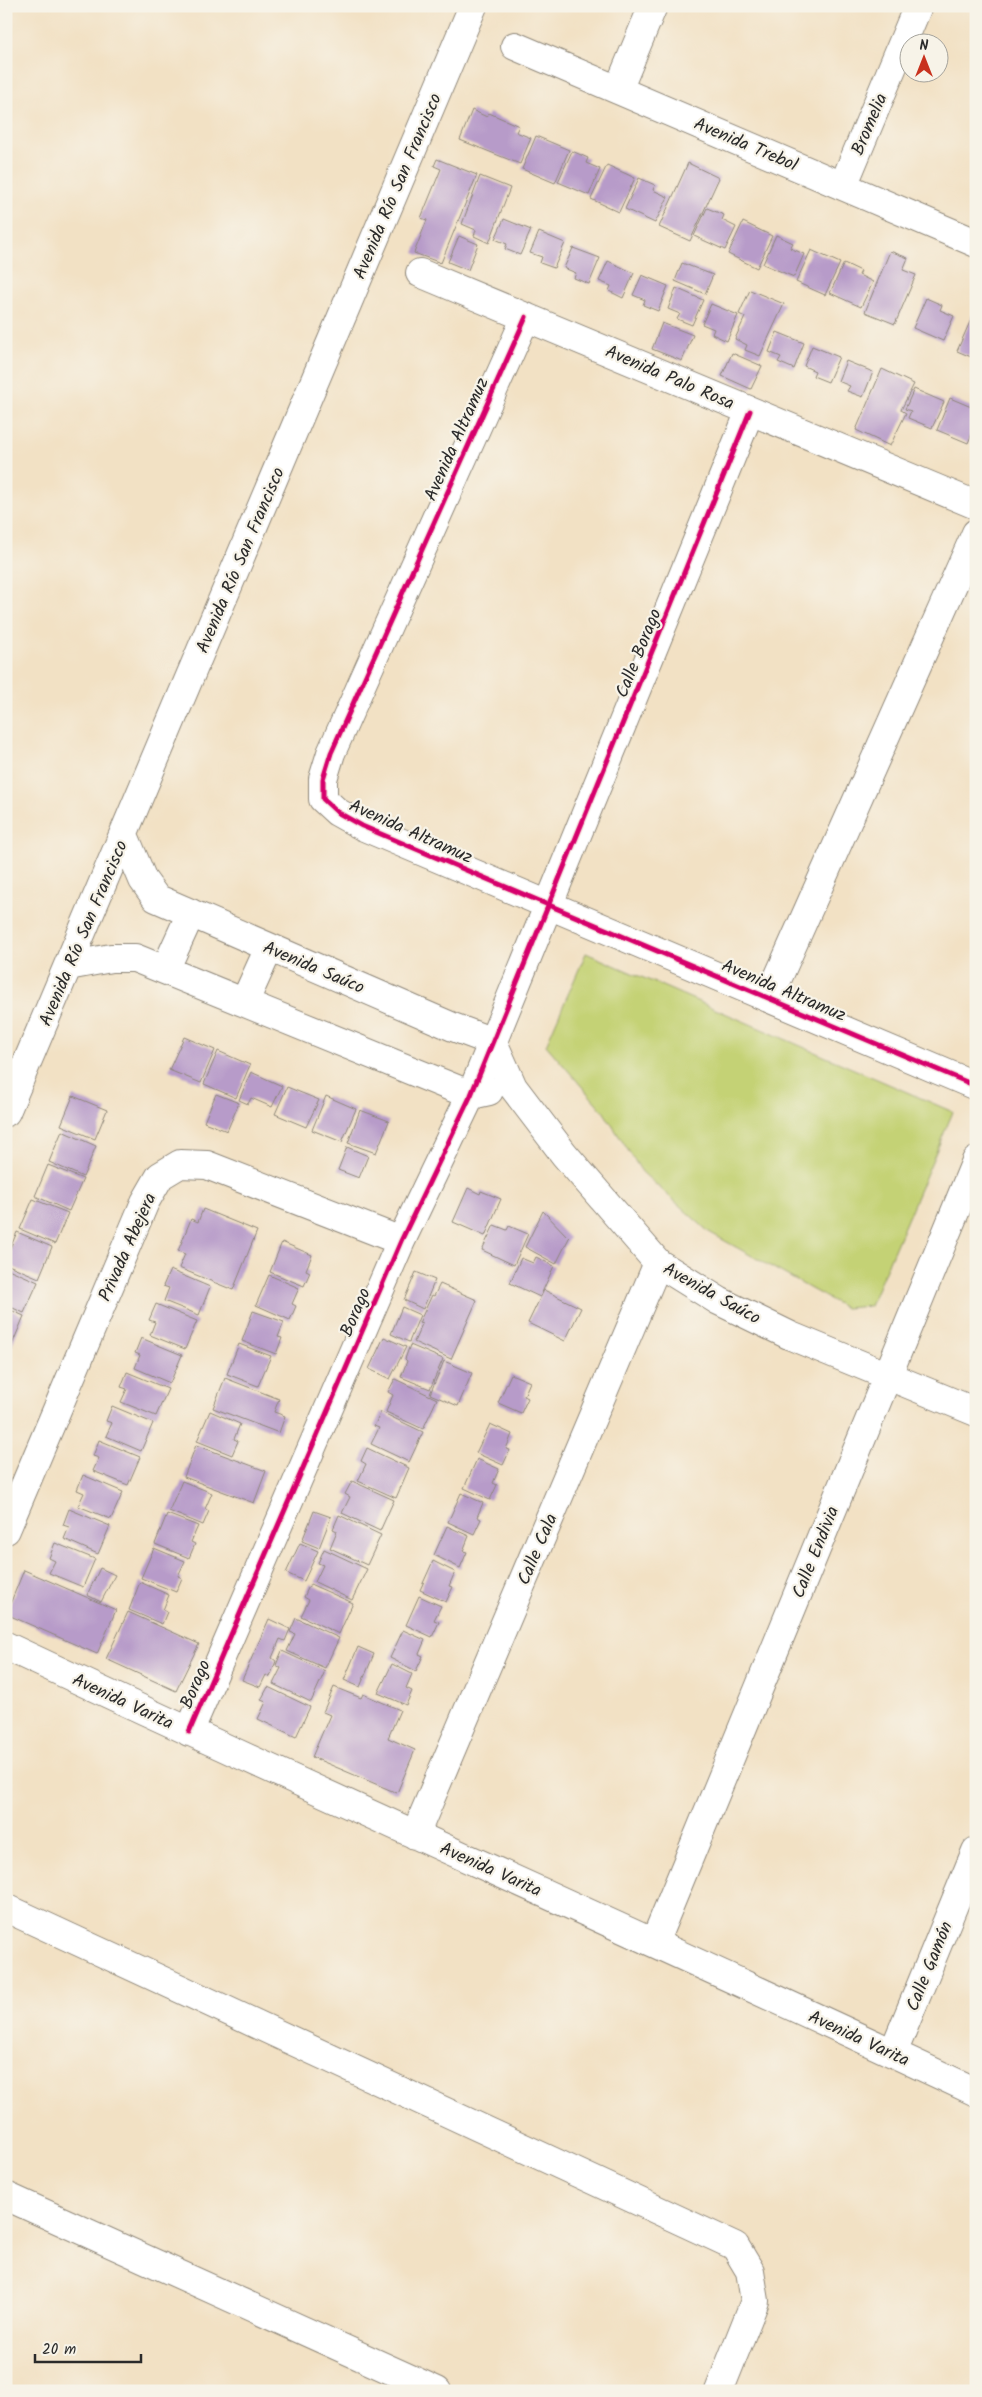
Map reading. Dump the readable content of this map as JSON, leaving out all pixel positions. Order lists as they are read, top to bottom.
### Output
{
  "streets": {
    "street": [
      "Bromelia",
      "Avenida Trebol",
      "Avenida Río San Francisco",
      "Avenida Palo Rosa",
      "Avenida Altramuz",
      "Calle Borago",
      "Avenida Saúco",
      "Privada Abejera",
      "Borago",
      "Calle Cala",
      "Calle Endivia",
      "Avenida Varita",
      "Calle Gamón"
    ]
  },
  "crossings": [
    ["Bromelia", "Avenida Trebol"],
    ["Avenida Río San Francisco", "Avenida Saúco"],
    ["Avenida Palo Rosa", "Avenida Altramuz"],
    ["Avenida Palo Rosa", "Calle Borago"],
    ["Avenida Altramuz", "Calle Borago"],
    ["Avenida Altramuz", "Borago"],
    ["Calle Borago", "Borago"],
    ["Avenida Saúco", "Borago"],
    ["Avenida Saúco", "Calle Cala"],
    ["Avenida Saúco", "Calle Endivia"],
    ["Privada Abejera", "Borago"],
    ["Borago", "Avenida Varita"],
    ["Calle Cala", "Avenida Varita"],
    ["Calle Endivia", "Avenida Varita"],
    ["Avenida Varita", "Calle Gamón"]
  ],
  "scale_bar": "20 m",
  "north": "top"
}
